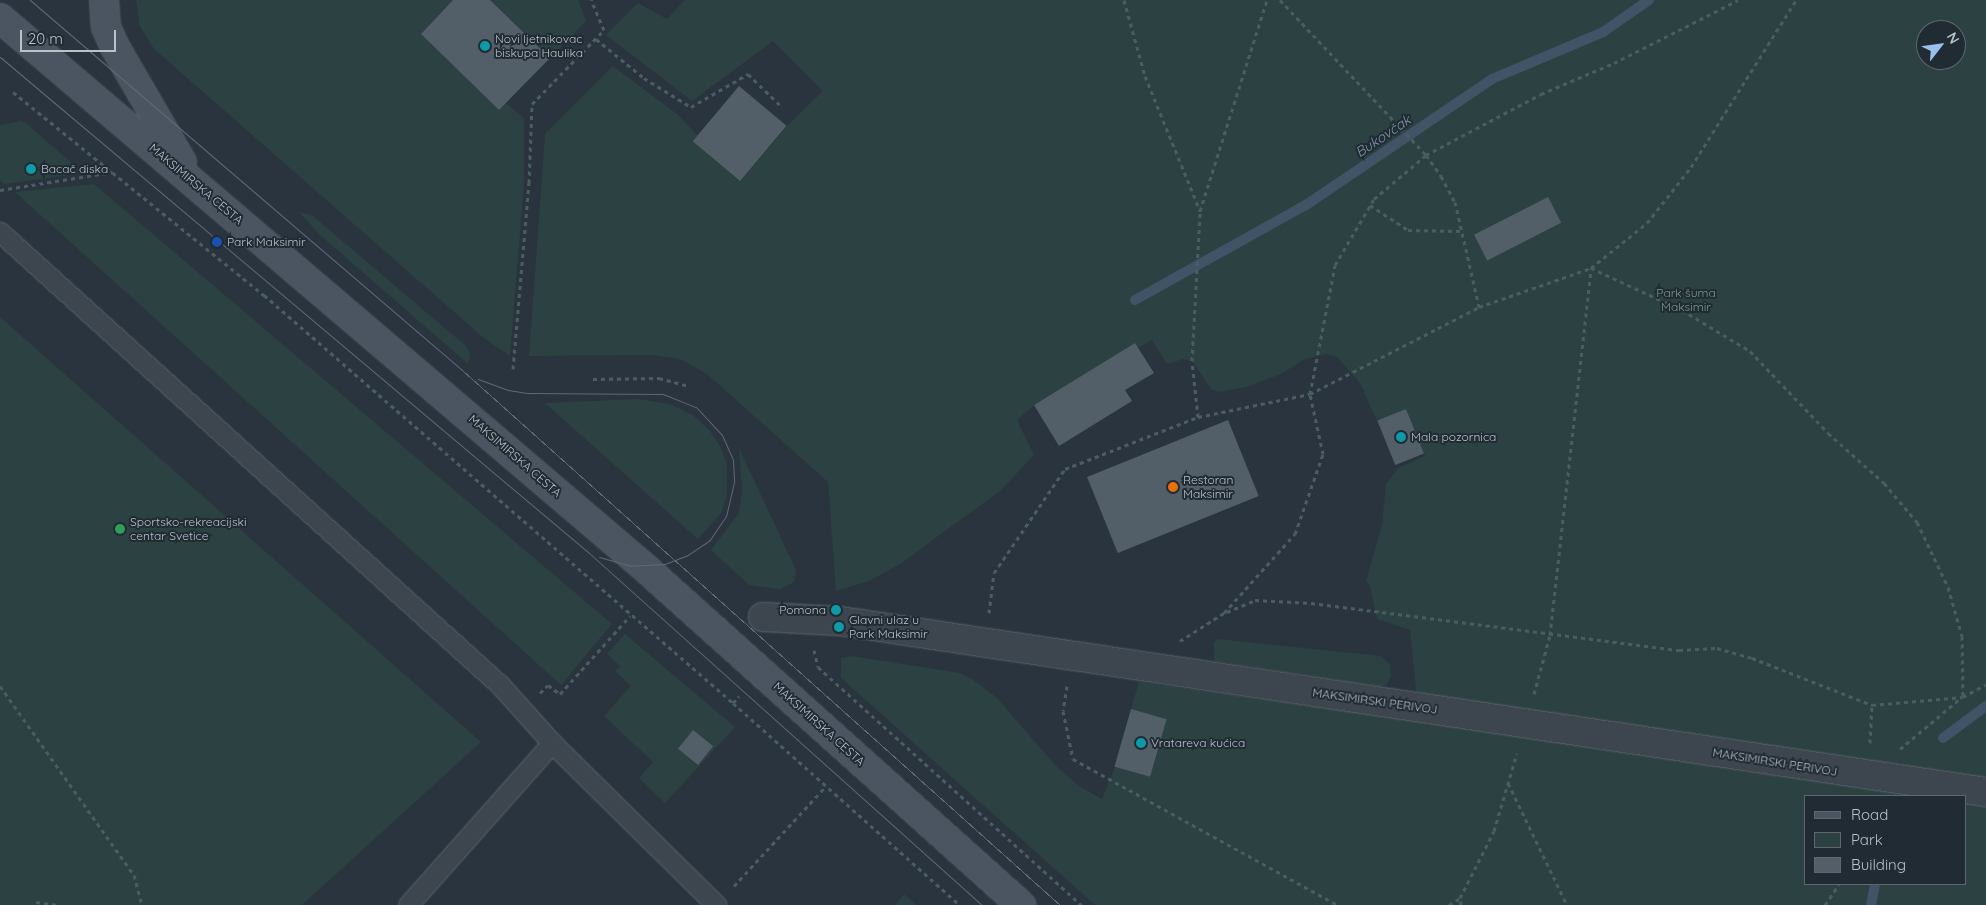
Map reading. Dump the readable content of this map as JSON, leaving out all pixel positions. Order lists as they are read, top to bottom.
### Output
{
  "streets": {
    "main road": ["MAKSIMIRSKA CESTA"],
    "street": ["MAKSIMIRSKI PERIVOJ"]
  },
  "water": ["Bukovčak"],
  "parks": ["Park šuma Maksimir"],
  "places": [
    "Novi ljetnikovac biskupa Haulika",
    "Bacač diska",
    "Park Maksimir",
    "Mala pozornica",
    "Restoran Maksimir",
    "Sportsko-rekreacijski centar Svetice",
    "Pomona",
    "Glavni ulaz u Park Maksimir",
    "Vratareva kućica"
  ],
  "legend": ["Road", "Park", "Building"],
  "scale_bar": "20 m",
  "north": "top right"
}
